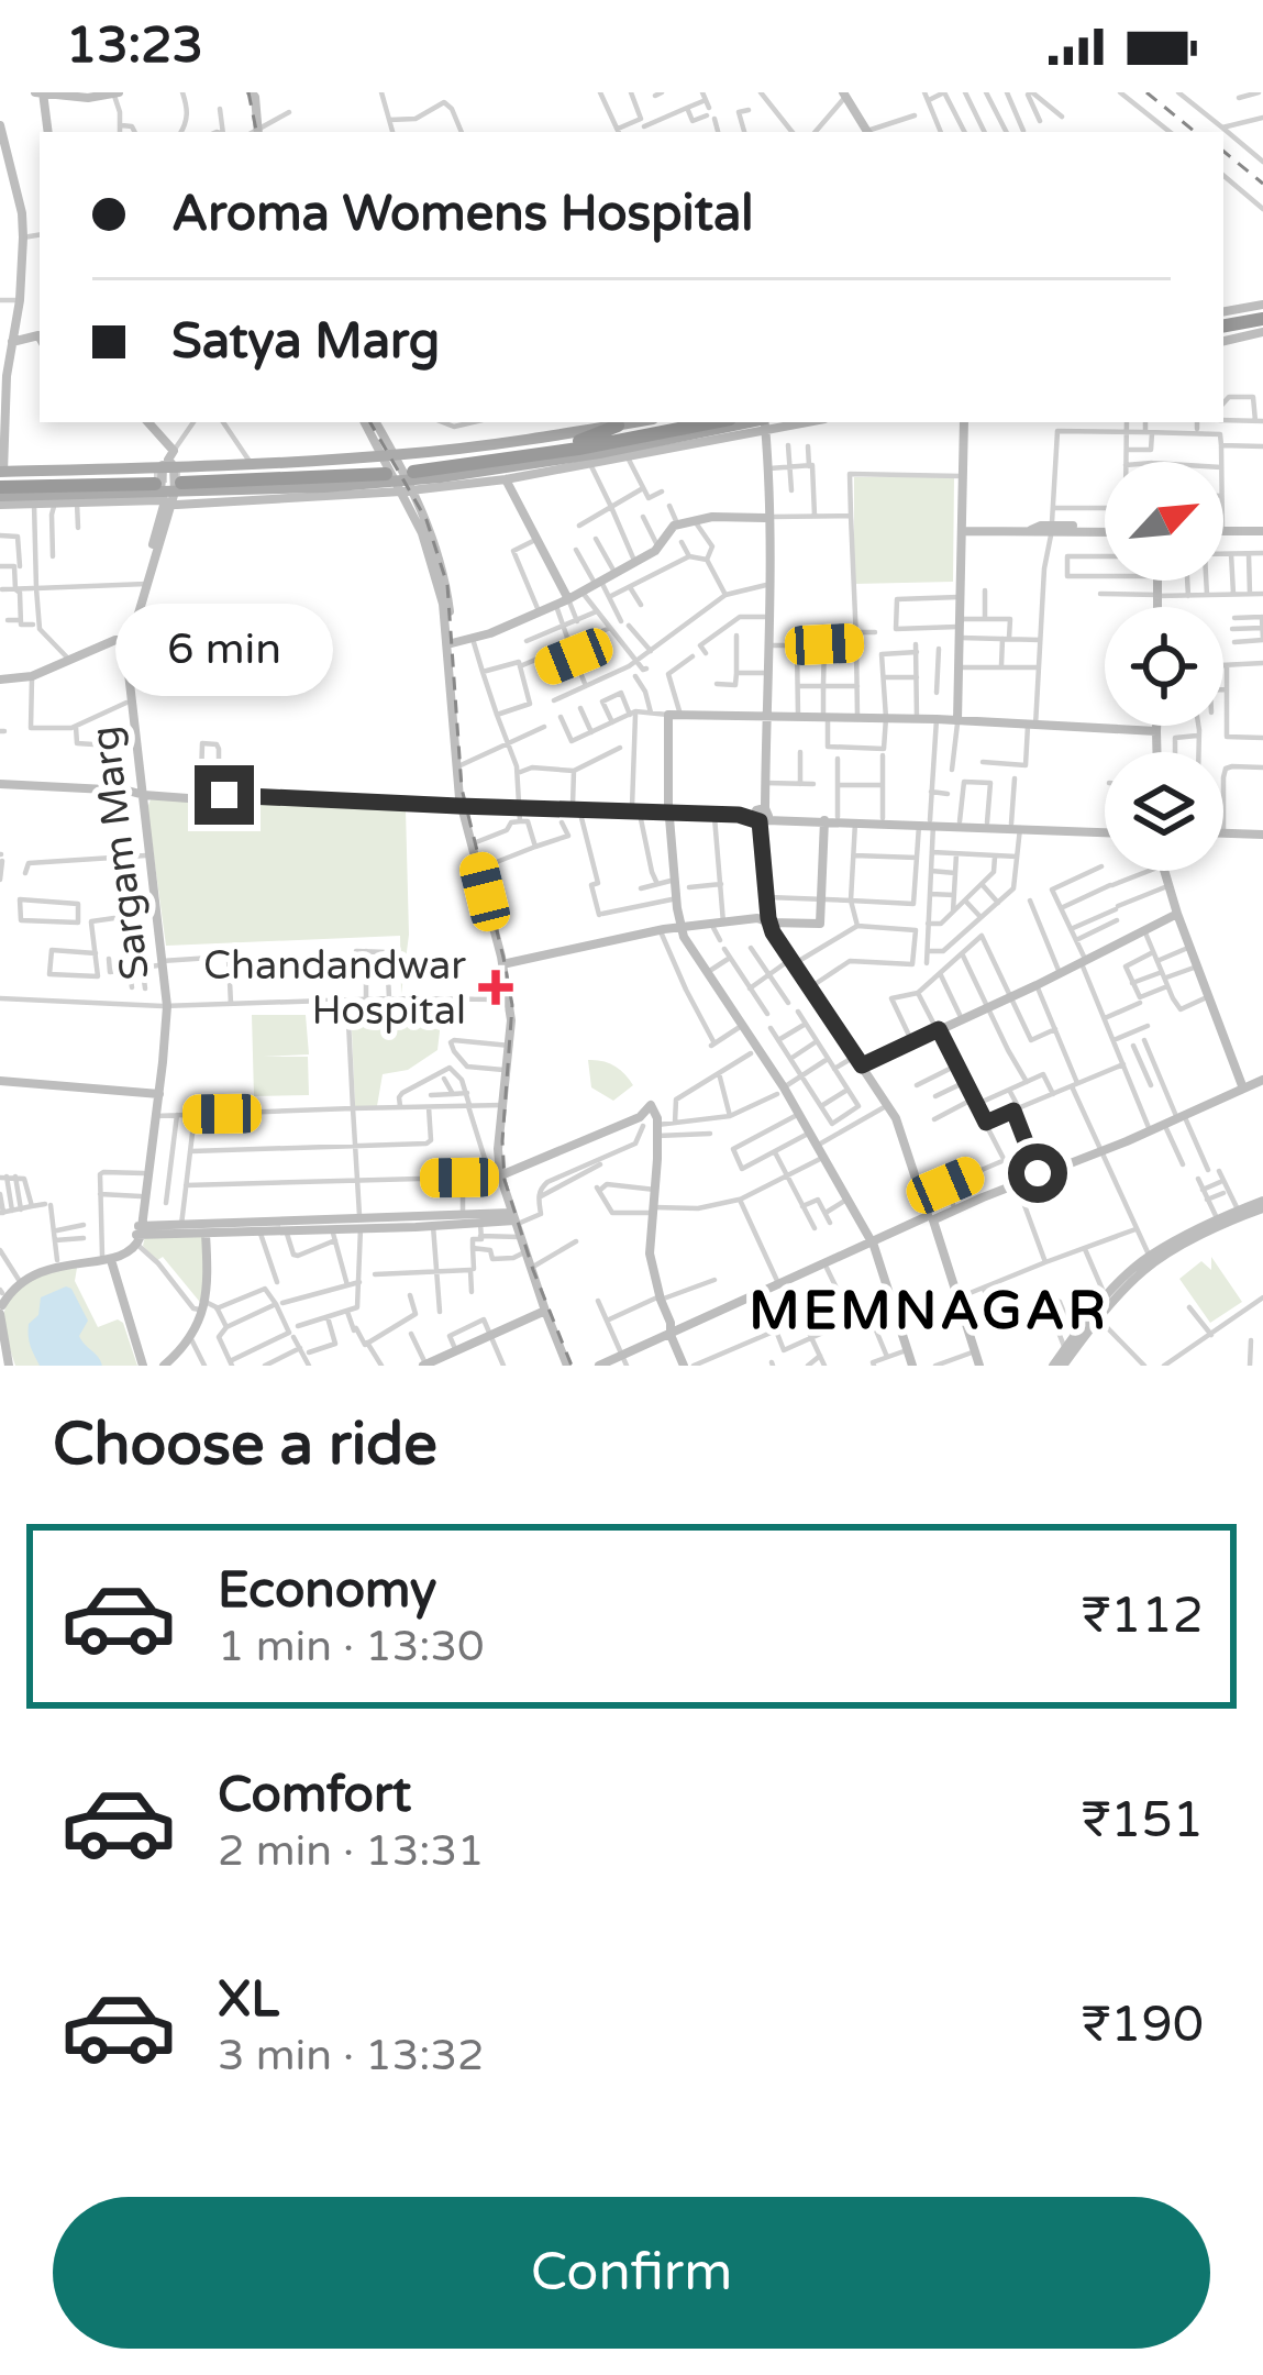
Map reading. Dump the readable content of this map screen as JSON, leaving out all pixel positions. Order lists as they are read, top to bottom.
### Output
{
  "streets": {
    "street": ["Sargam Marg"]
  },
  "districts": ["MEMNAGAR"],
  "places": {
    "health": ["Chandandwar Hospital"]
  },
  "north": "top right",
  "page": {
    "status": "13:23",
    "banner": ["Aroma Womens Hospital", "Satya Marg"],
    "bubble": "6 min",
    "heading": "Choose a ride",
    "list": [
      {
        "name": "Economy",
        "note": "1 min · 13:30",
        "value": "₹112"
      },
      {
        "name": "Comfort",
        "note": "2 min · 13:31",
        "value": "₹151"
      },
      {
        "name": "XL",
        "note": "3 min · 13:32",
        "value": "₹190"
      }
    ],
    "buttons": "Confirm"
  }
}
